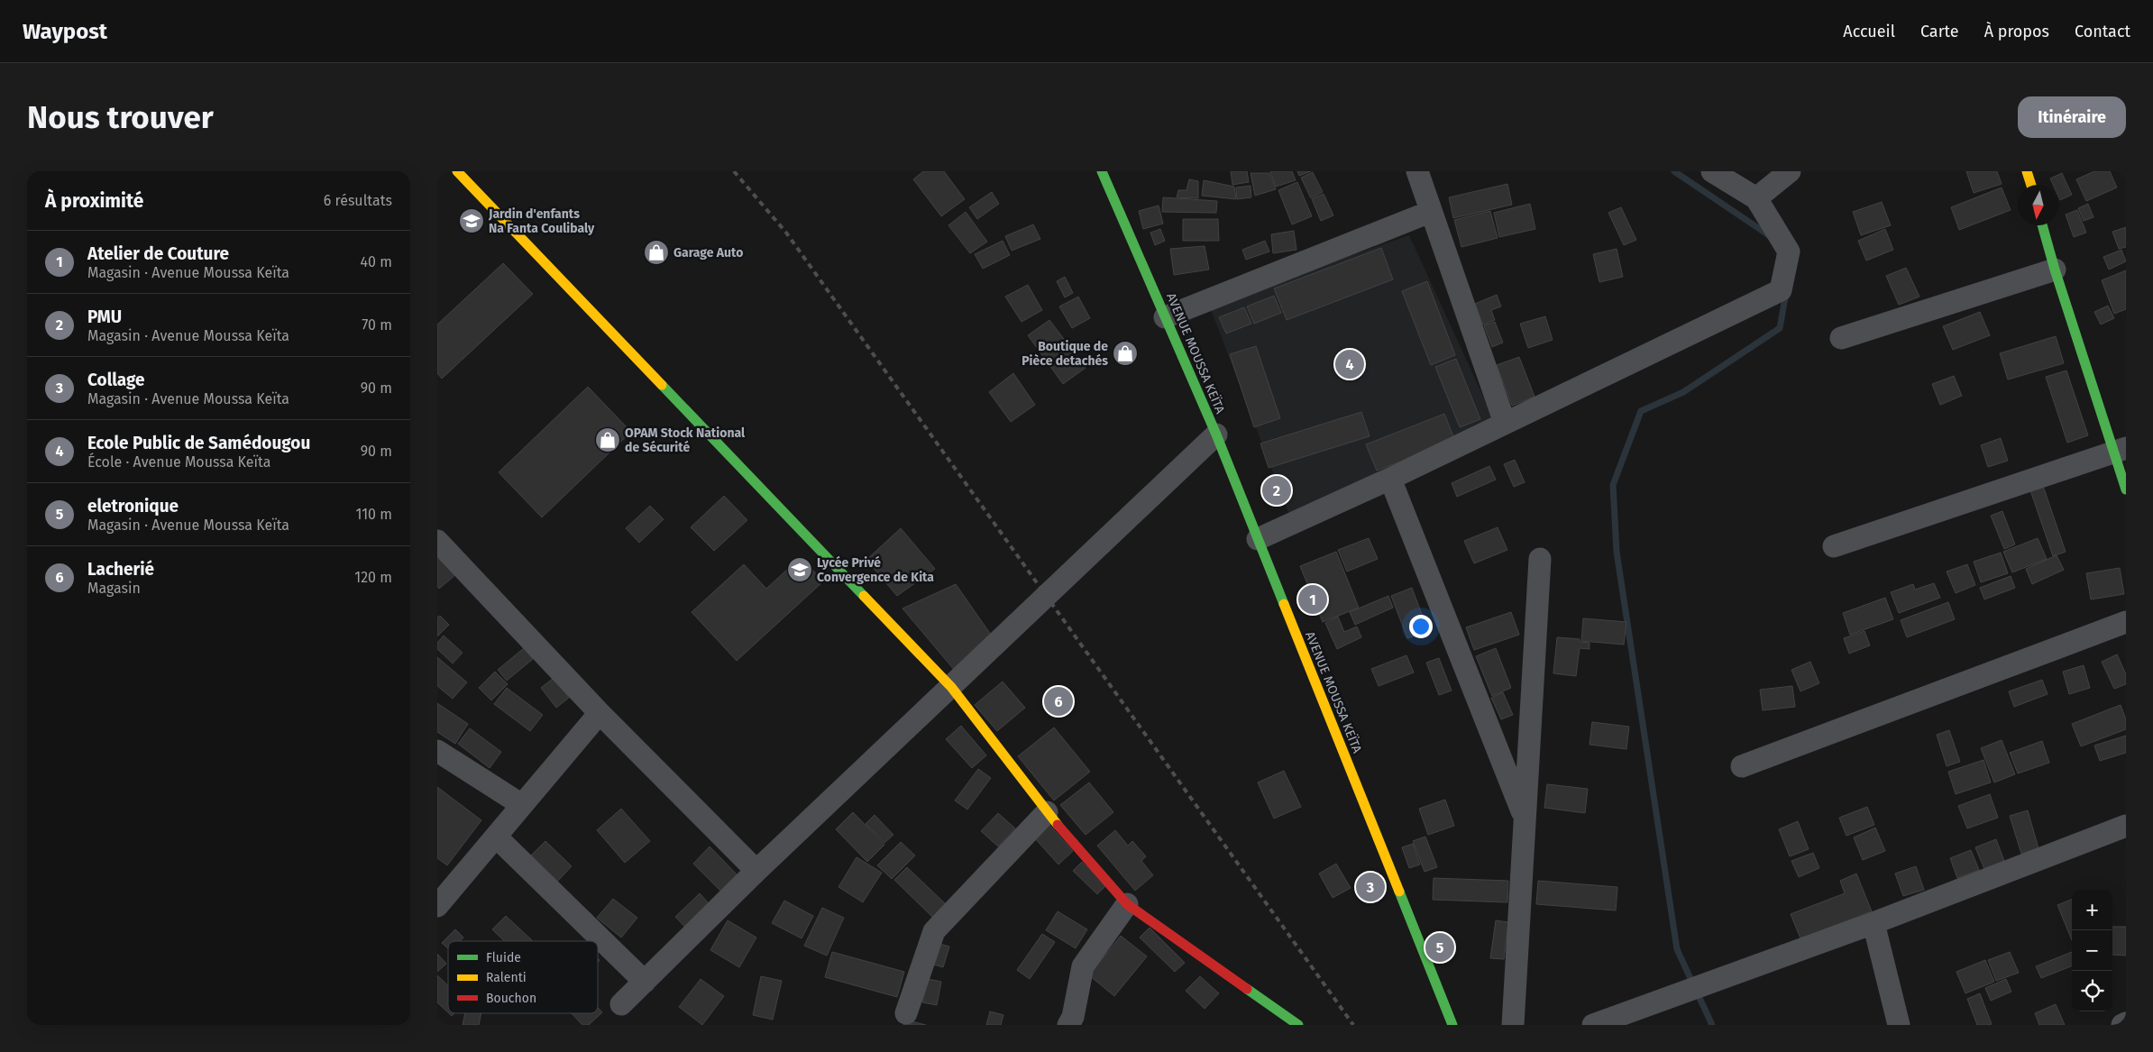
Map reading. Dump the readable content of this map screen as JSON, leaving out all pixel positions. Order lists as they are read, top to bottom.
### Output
{
  "streets": {
    "street": ["AVENUE MOUSSA KEÏTA"]
  },
  "places": {
    "school or university": ["Jardin d'enfants Na Fanta Coulibaly", "Lycée Privé Convergence de Kita"],
    "shop": ["Garage Auto", "Boutique de Pièce detachés", "OPAM Stock National de Sécurité"]
  },
  "legend": ["Fluide", "Ralenti", "Bouchon"],
  "north": "bottom",
  "page": {
    "header": "Waypost",
    "nav": [
      "Accueil",
      "Carte",
      "À propos",
      "Contact"
    ],
    "buttons": "Itinéraire",
    "title": "Nous trouver",
    "heading": ["À proximité", "6 résultats"],
    "list": [
      {
        "mark": "1",
        "name": "Atelier de Couture",
        "note": "Magasin · Avenue Moussa Keïta",
        "value": "40 m"
      },
      {
        "mark": "2",
        "name": "PMU",
        "note": "Magasin · Avenue Moussa Keïta",
        "value": "70 m"
      },
      {
        "mark": "3",
        "name": "Collage",
        "note": "Magasin · Avenue Moussa Keïta",
        "value": "90 m"
      },
      {
        "mark": "4",
        "name": "Ecole Public de Samédougou",
        "note": "École · Avenue Moussa Keïta",
        "value": "90 m"
      },
      {
        "mark": "5",
        "name": "eletronique",
        "note": "Magasin · Avenue Moussa Keïta",
        "value": "110 m"
      },
      {
        "mark": "6",
        "name": "Lacherié",
        "note": "Magasin",
        "value": "120 m"
      }
    ],
    "pins": [
      "4",
      "2",
      "1",
      "6",
      "3",
      "5"
    ],
    "map_buttons": ["+", "−"]
  }
}
